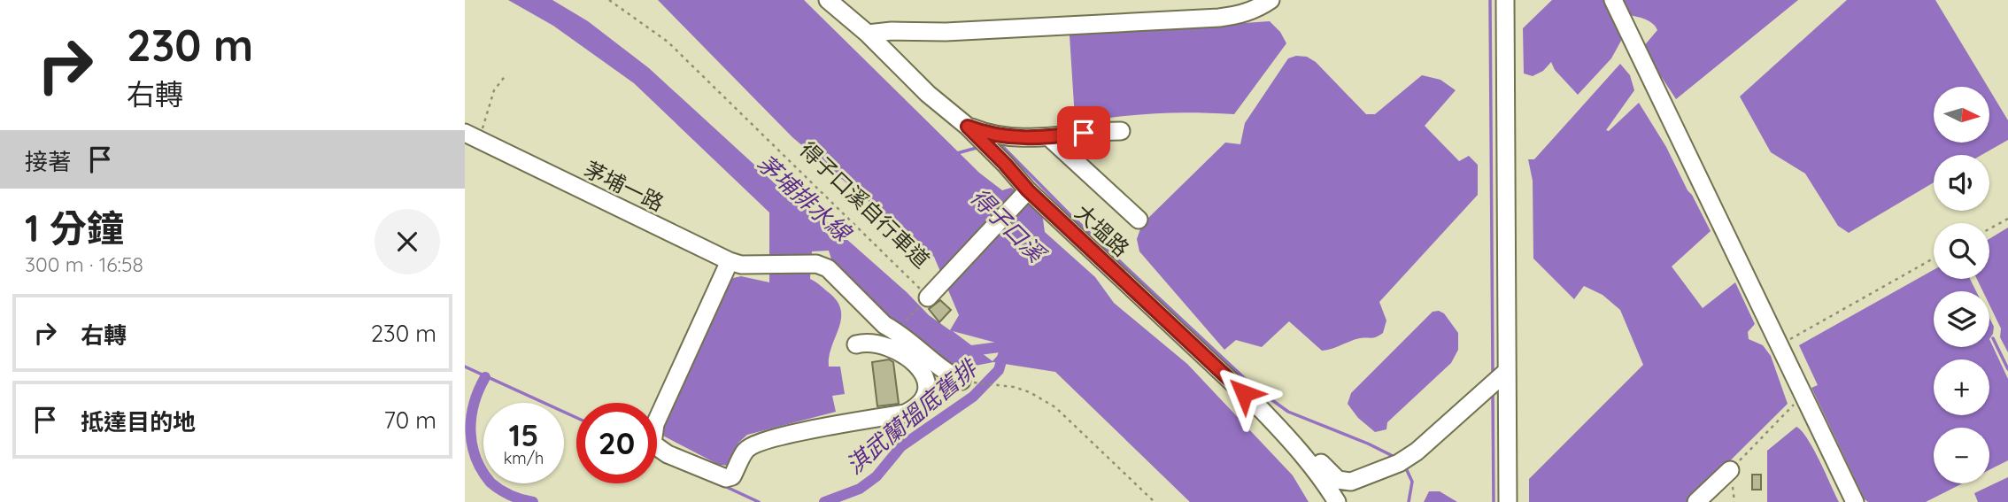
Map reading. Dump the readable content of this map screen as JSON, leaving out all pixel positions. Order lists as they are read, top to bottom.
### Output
{
  "streets": {
    "street": ["茅埔一路", "大塭路"],
    "path": ["得子口溪自行車道"]
  },
  "crossings": [
    ["茅埔一路", "得子口溪自行車道"]
  ],
  "water": ["茅埔排水線", "得子口溪", "淇武蘭塭底舊排"],
  "north": "right",
  "page": {
    "turn": ["230 m", "右轉"],
    "map_buttons": ["+", "−"],
    "then": "接著",
    "heading": ["1 分鐘", "300 m · 16:58"],
    "list": [
      {
        "name": "右轉",
        "value": "230 m"
      },
      {
        "name": "抵達目的地",
        "value": "70 m"
      }
    ],
    "speed": "15 km/h",
    "limit": "20"
  }
}
